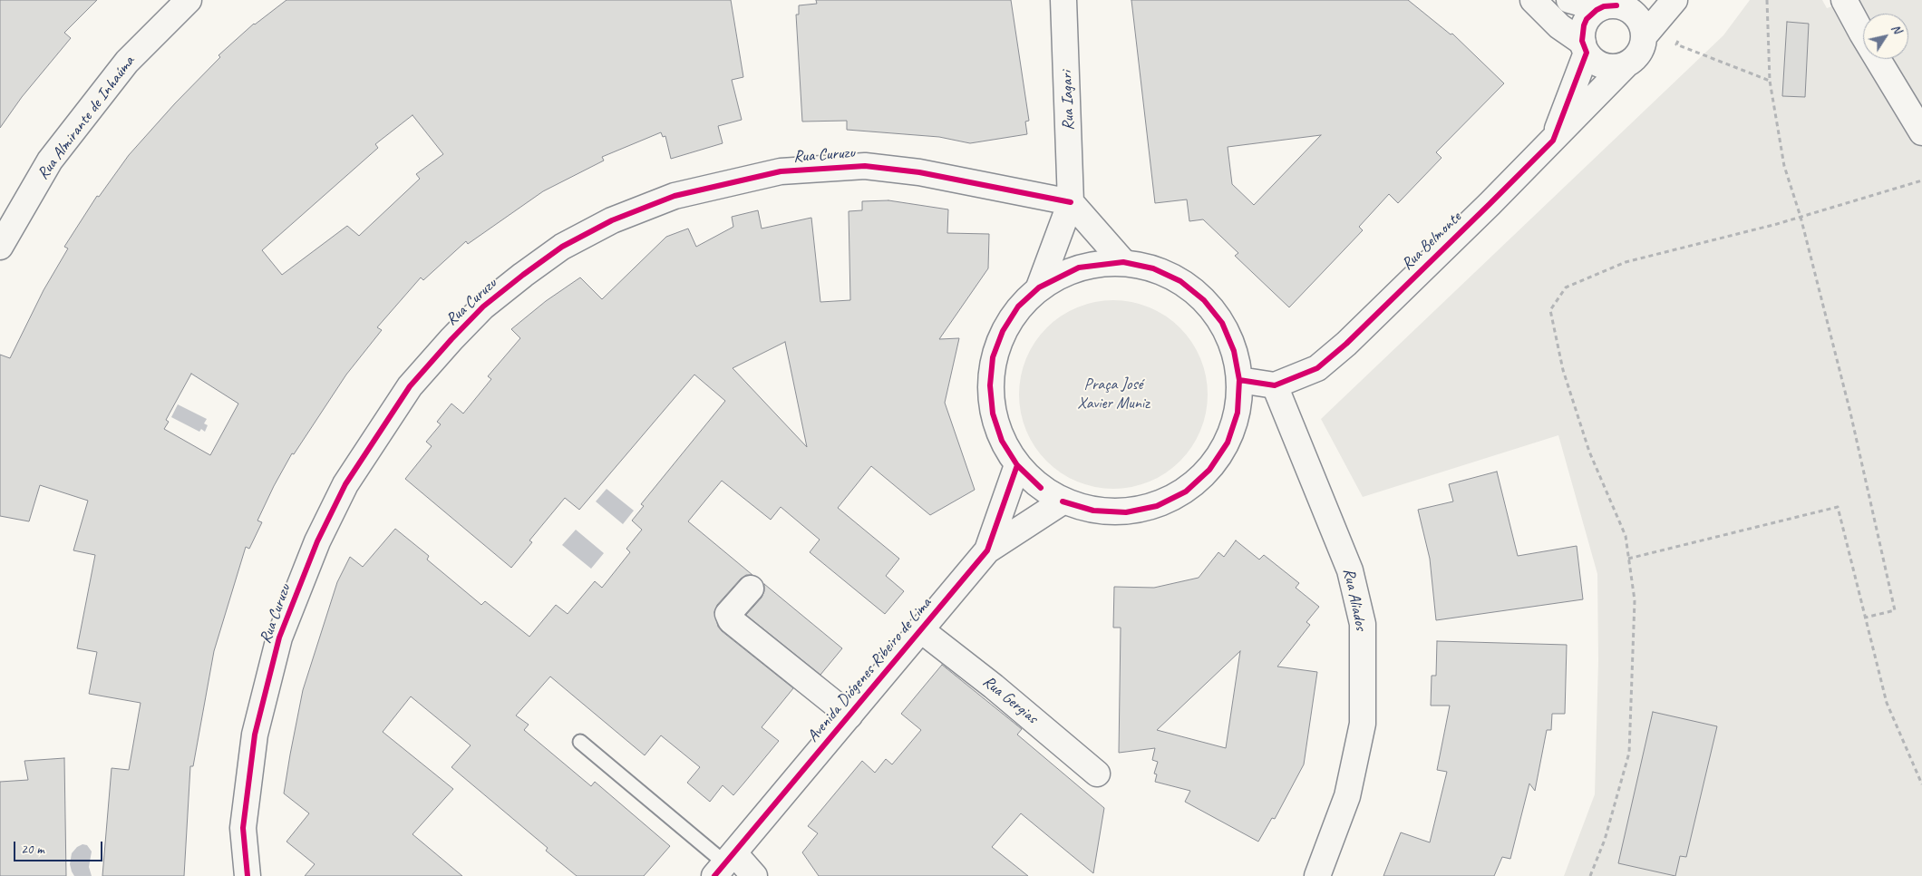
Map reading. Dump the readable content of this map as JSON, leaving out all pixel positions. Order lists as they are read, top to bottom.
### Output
{
  "streets": {
    "street": [
      "Rua Iagari",
      "Rua Almirante de Inhaúma",
      "Rua Curuzu",
      "Rua Belmonte",
      "Rua Aliados",
      "Avenida Diógenes Ribeiro de Lima",
      "Rua Gergias"
    ]
  },
  "crossings": [
    ["Rua Iagari", "Rua Curuzu"],
    ["Rua Belmonte", "Rua Aliados"],
    ["Avenida Diógenes Ribeiro de Lima", "Rua Gergias"]
  ],
  "parks": ["Praça José Xavier Muniz"],
  "scale_bar": "20 m",
  "north": "top right"
}
